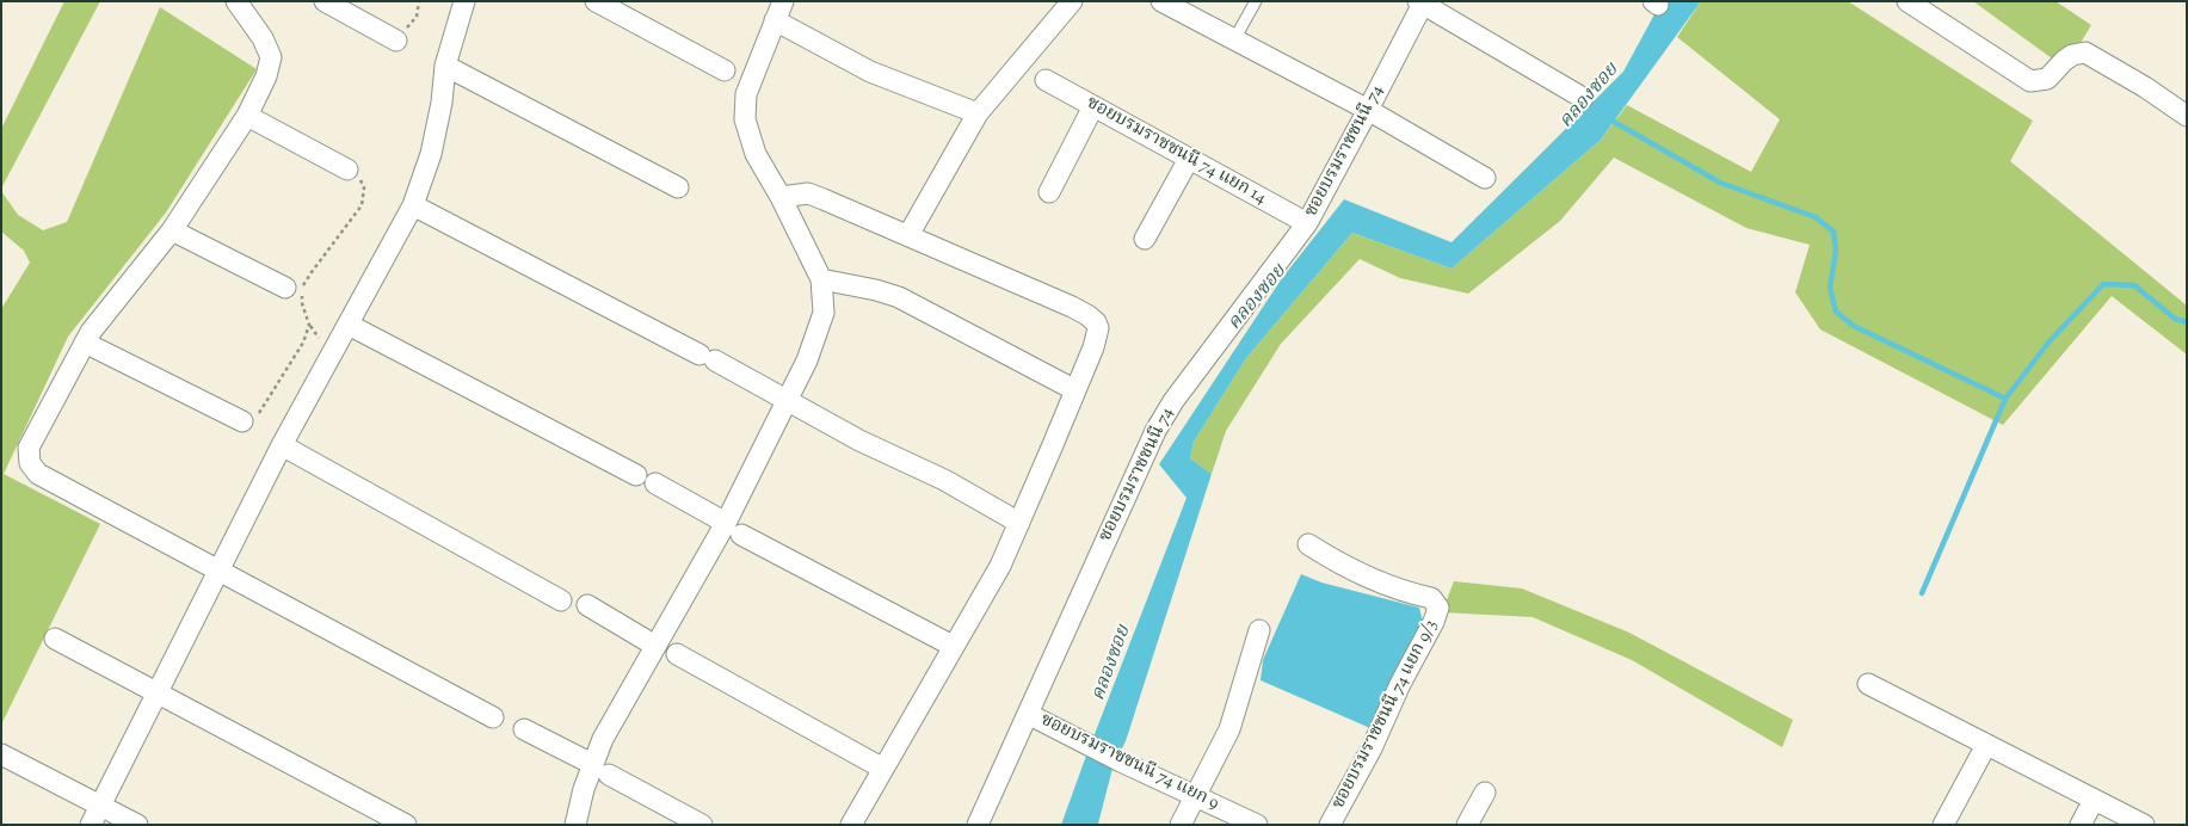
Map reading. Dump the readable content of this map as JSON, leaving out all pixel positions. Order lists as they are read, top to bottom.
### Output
{
  "streets": {
    "street": [
      "ซอยบรมราชชนนี 74 แยก 14",
      "ซอยบรมราชชนนี 74",
      "ซอยบรมราชชนนี 74 แยก 9/3",
      "ซอยบรมราชชนนี 74 แยก 9"
    ]
  },
  "crossings": [
    ["ซอยบรมราชชนนี 74 แยก 14", "ซอยบรมราชชนนี 74"],
    ["ซอยบรมราชชนนี 74", "ซอยบรมราชชนนี 74 แยก 9"]
  ],
  "water": ["คลองซอย"]
}
